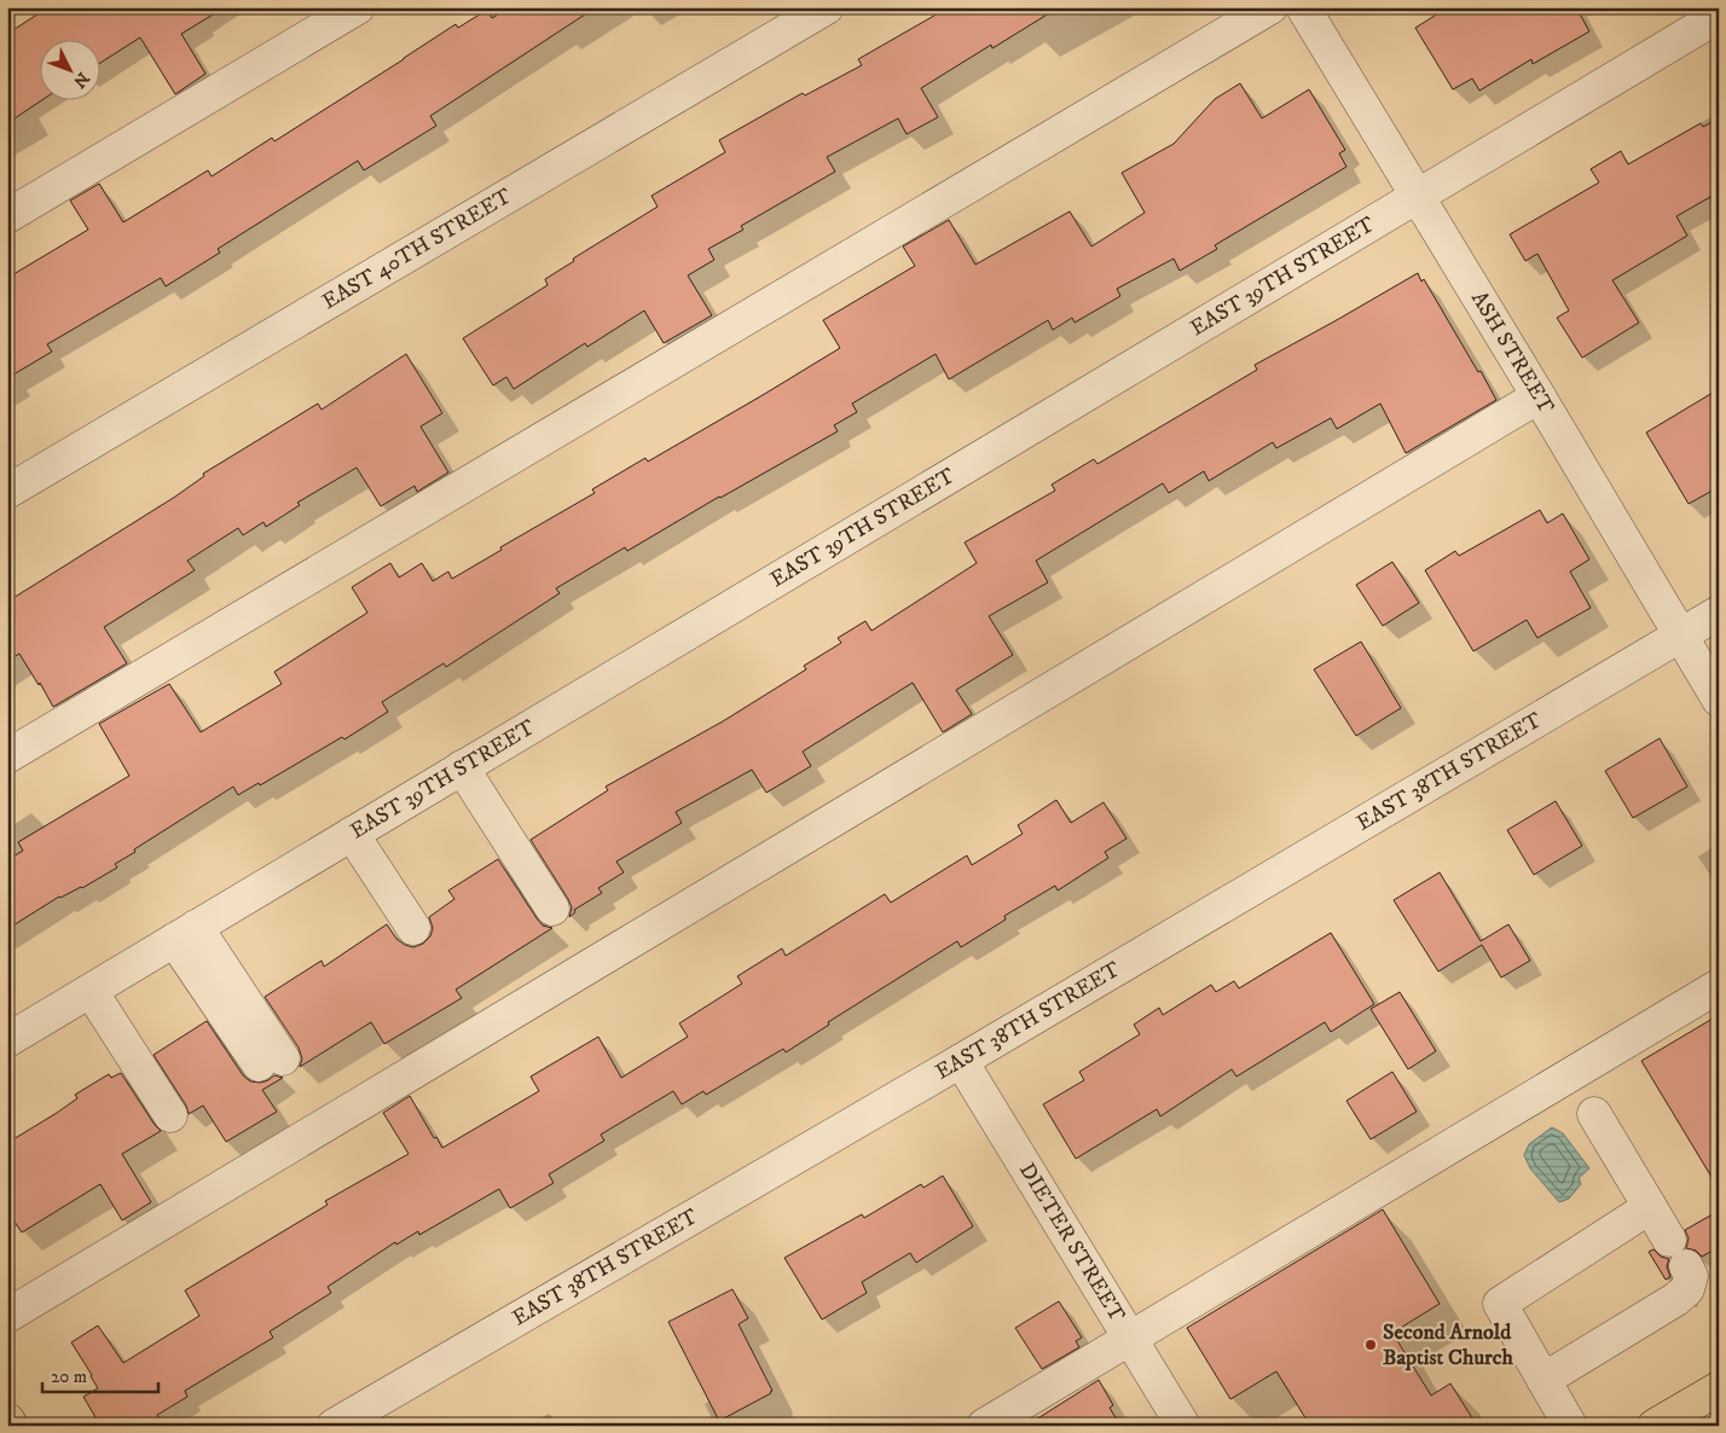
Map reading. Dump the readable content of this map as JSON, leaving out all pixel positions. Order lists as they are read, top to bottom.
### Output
{
  "streets": {
    "street": [
      "EAST 40TH STREET",
      "EAST 39TH STREET",
      "ASH STREET",
      "EAST 38TH STREET",
      "DIETER STREET"
    ]
  },
  "crossings": [
    ["EAST 39TH STREET", "ASH STREET"],
    ["ASH STREET", "EAST 38TH STREET"],
    ["EAST 38TH STREET", "DIETER STREET"]
  ],
  "places": ["Second Arnold Baptist Church"],
  "scale_bar": "20 m",
  "north": "bottom right"
}
